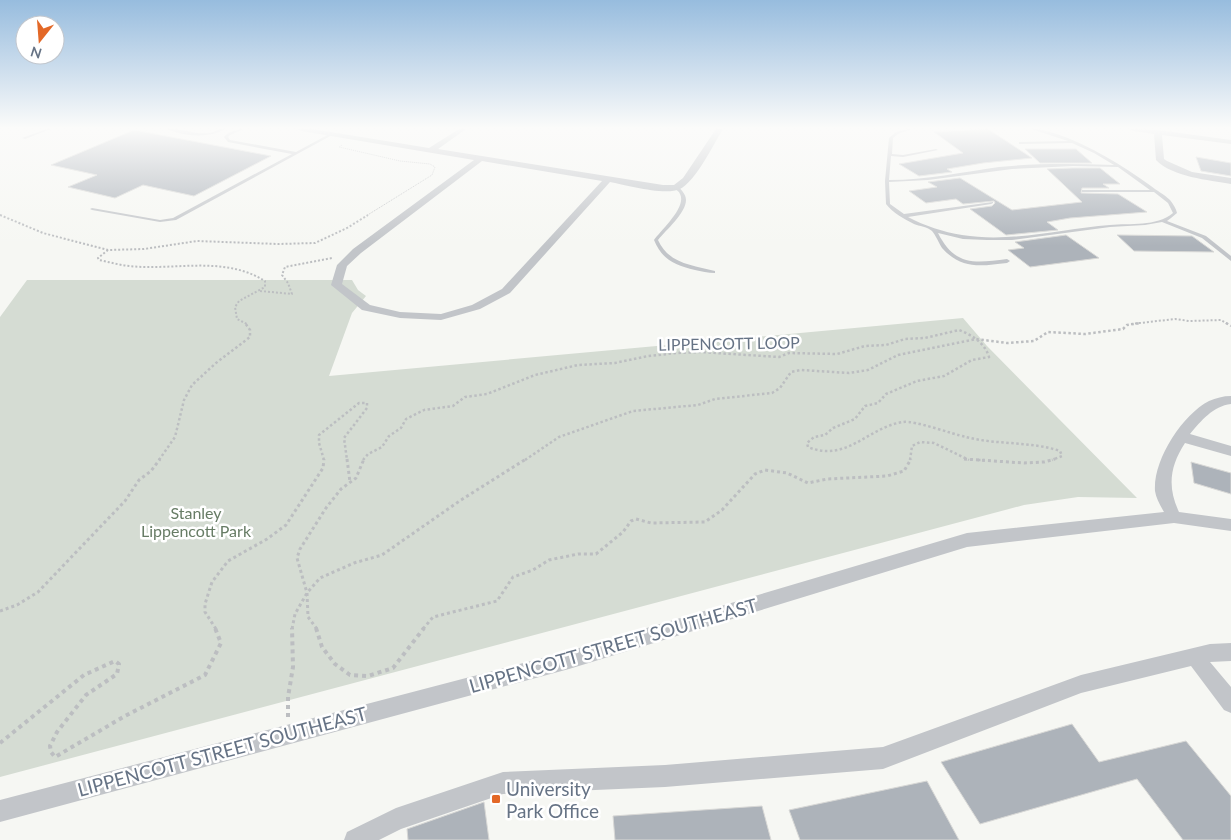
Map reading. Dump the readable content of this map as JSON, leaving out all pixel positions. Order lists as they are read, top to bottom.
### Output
{
  "streets": {
    "street": ["LIPPENCOTT STREET SOUTHEAST"],
    "path": ["LIPPENCOTT LOOP"]
  },
  "parks": ["Stanley Lippencott Park"],
  "places": {
    "transit": ["University Park Office"]
  },
  "north": "bottom"
}
